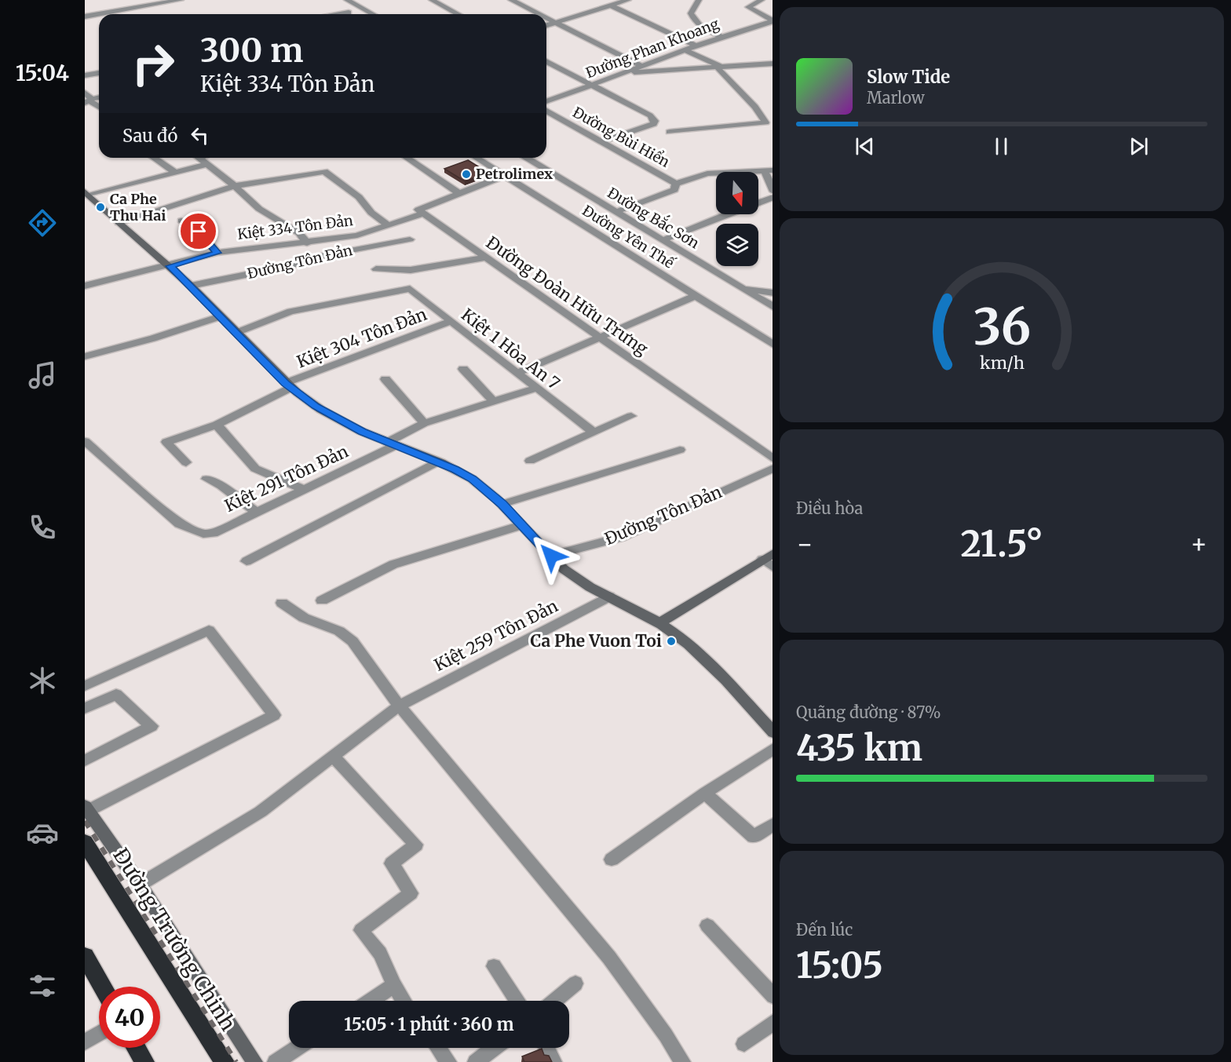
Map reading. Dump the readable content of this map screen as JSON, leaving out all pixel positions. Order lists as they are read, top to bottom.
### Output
{
  "streets": {
    "highway": ["Đường Trường Chinh"],
    "street": [
      "Đường Phan Khoang",
      "Đường Bùi Hiển",
      "Đường Bắc Sơn",
      "Kiệt 334 Tôn Đản",
      "Đường Yên Thế",
      "Đường Tôn Đản",
      "Đường Đoàn Hữu Trưng",
      "Kiệt 304 Tôn Đản",
      "Kiệt 1 Hòa An 7",
      "Kiệt 291 Tôn Đản",
      "Kiệt 259 Tôn Đản"
    ]
  },
  "crossings": [
    ["Đường Bùi Hiển", "Đường Bắc Sơn"],
    ["Kiệt 334 Tôn Đản", "Đường Tôn Đản"],
    ["Kiệt 334 Tôn Đản", "Đường Đoàn Hữu Trưng"],
    ["Kiệt 304 Tôn Đản", "Kiệt 1 Hòa An 7"],
    ["Kiệt 1 Hòa An 7", "Kiệt 291 Tôn Đản"]
  ],
  "places": ["Petrolimex", "Ca Phe Thu Hai", "Ca Phe Vuon Toi"],
  "north": "bottom",
  "page": {
    "tabs": "15:04",
    "turn": ["300 m", "Kiệt 334 Tôn Đản"],
    "song": ["Slow Tide", "Marlow"],
    "then": "Sau đó",
    "tile": [
      "Điều hòa",
      ["Quãng đường · 87%", "435 km"],
      ["Đến lúc", "15:05"]
    ],
    "heat": ["−", "21.5°", "+"],
    "limit": "40",
    "trip": "15:05 · 1 phút · 360 m",
    "gauge": ["36", "km/h"]
  }
}
